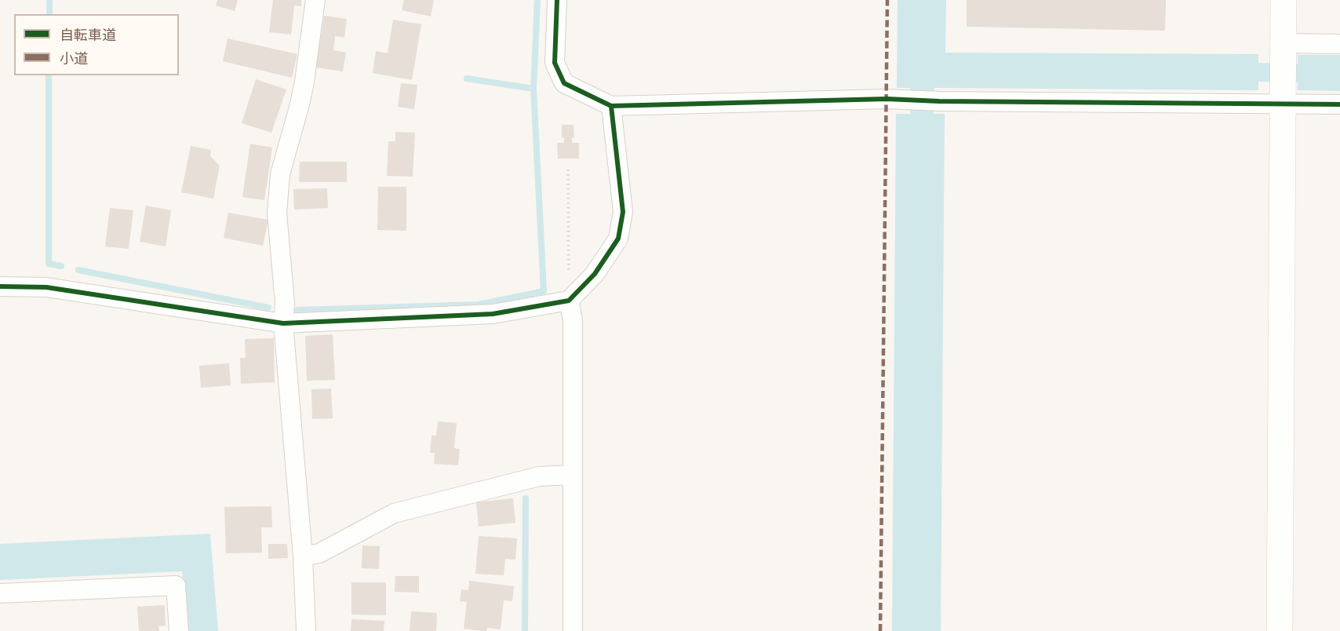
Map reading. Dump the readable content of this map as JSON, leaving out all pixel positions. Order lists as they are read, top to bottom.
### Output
{
  "legend": ["自転車道", "小道"]
}
